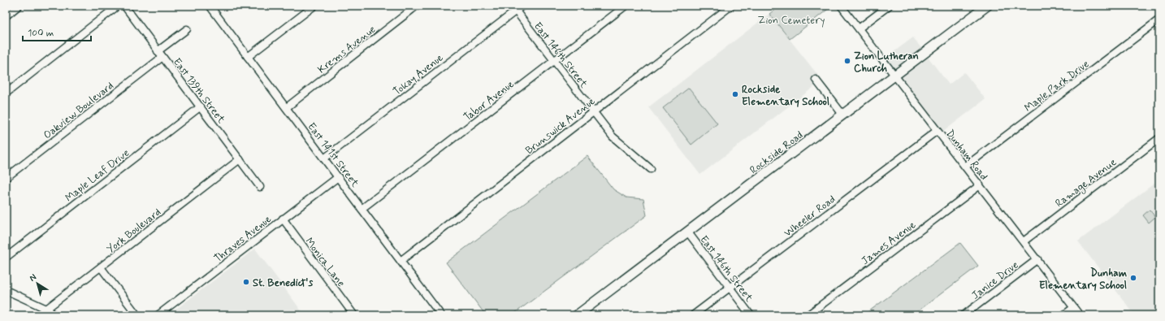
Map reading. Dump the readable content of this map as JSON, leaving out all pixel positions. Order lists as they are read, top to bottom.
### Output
{
  "streets": {
    "main road": ["Rockside Road"],
    "street": [
      "Krems Avenue",
      "East 146th Street",
      "Tokay Avenue",
      "Maple Park Drive",
      "East 139th Street",
      "Tabor Avenue",
      "Oakview Boulevard",
      "Brunswick Avenue",
      "East 141st Street",
      "Dunham Road",
      "Maple Leaf Drive",
      "Ramage Avenue",
      "Wheeler Road",
      "York Boulevard",
      "Thraves Avenue",
      "James Avenue",
      "Monica Lane",
      "Janice Drive"
    ]
  },
  "crossings": [
    ["Krems Avenue", "East 141st Street"],
    ["East 146th Street", "Tokay Avenue"],
    ["East 146th Street", "Tabor Avenue"],
    ["East 146th Street", "Brunswick Avenue"],
    ["East 146th Street", "Rockside Road"],
    ["East 146th Street", "Wheeler Road"],
    ["Tokay Avenue", "East 141st Street"],
    ["Maple Park Drive", "Dunham Road"],
    ["East 139th Street", "Oakview Boulevard"],
    ["East 139th Street", "Maple Leaf Drive"],
    ["East 139th Street", "York Boulevard"],
    ["Tabor Avenue", "East 141st Street"],
    ["Brunswick Avenue", "East 141st Street"],
    ["Rockside Road", "Dunham Road"],
    ["East 141st Street", "Thraves Avenue"],
    ["Dunham Road", "Ramage Avenue"],
    ["Dunham Road", "Wheeler Road"],
    ["Dunham Road", "James Avenue"],
    ["Dunham Road", "Janice Drive"],
    ["Thraves Avenue", "Monica Lane"]
  ],
  "parks": ["Zion Cemetery"],
  "places": [
    "Zion Lutheran Church",
    "Rockside Elementary School",
    "Dunham Elementary School",
    "St. Benedict's"
  ],
  "scale_bar": "100 m",
  "north": "top left"
}
